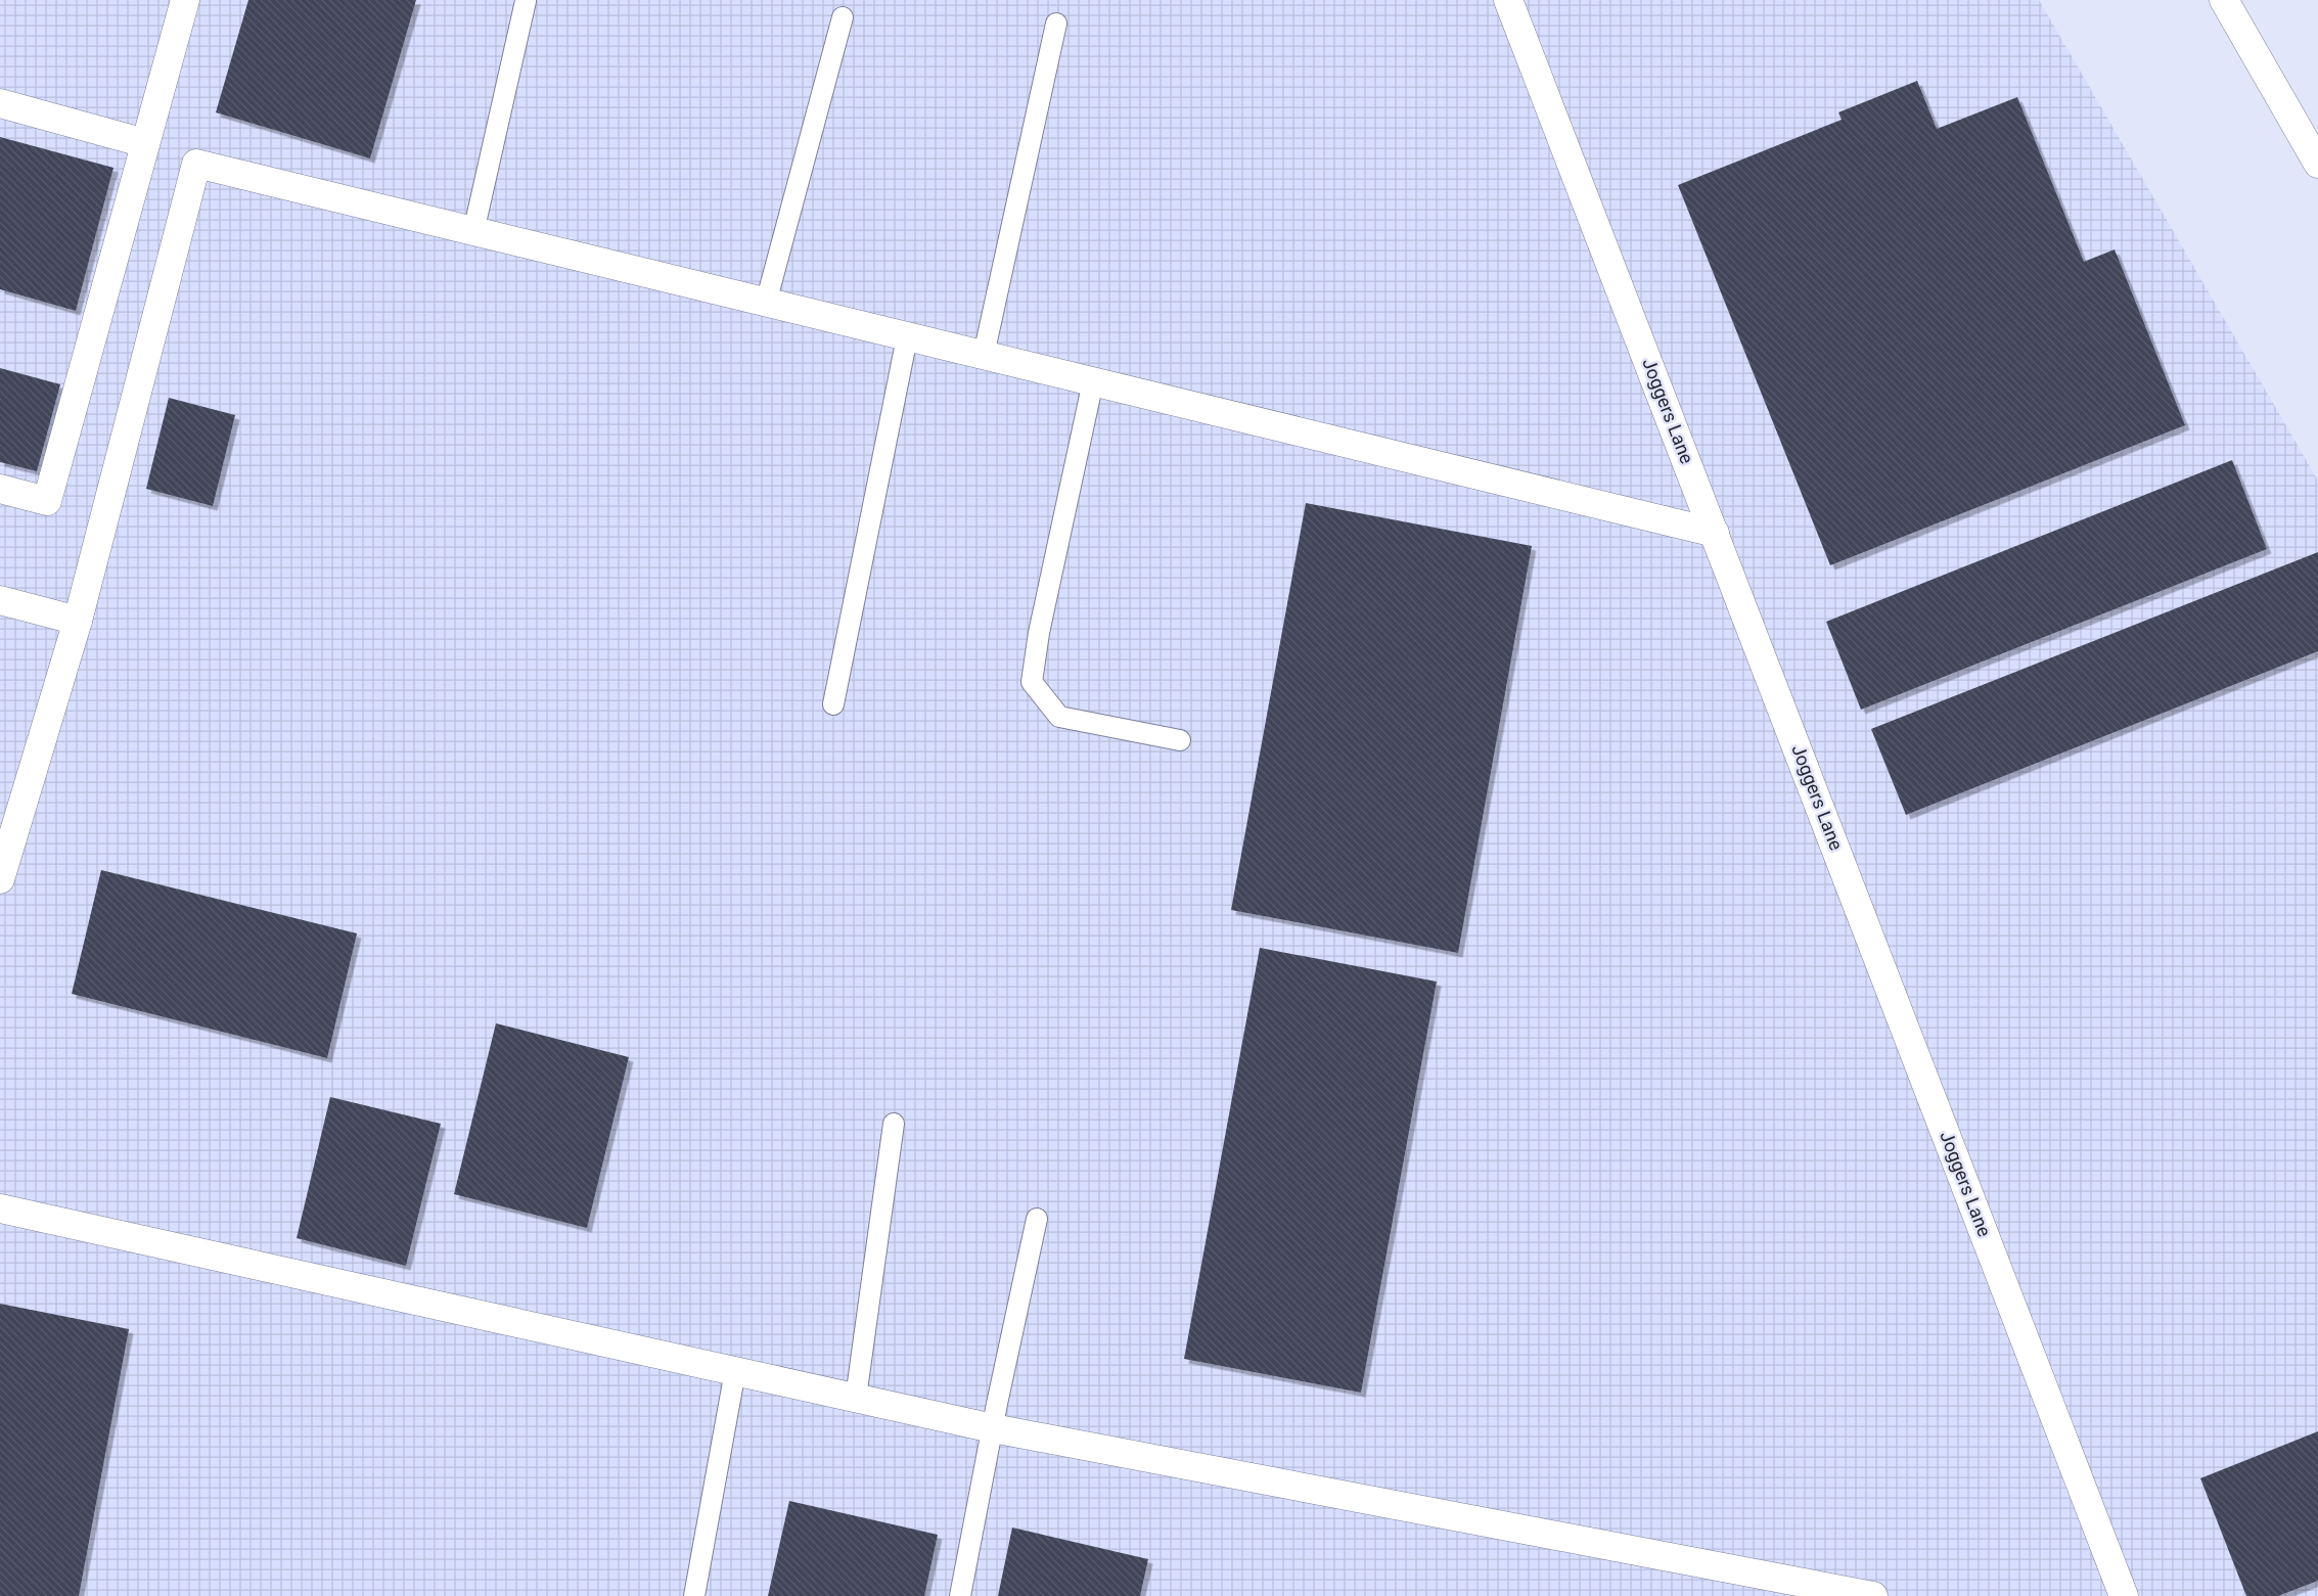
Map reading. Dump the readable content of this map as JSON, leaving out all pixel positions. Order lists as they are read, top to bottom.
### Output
{
  "streets": {
    "street": ["Joggers Lane"]
  }
}
